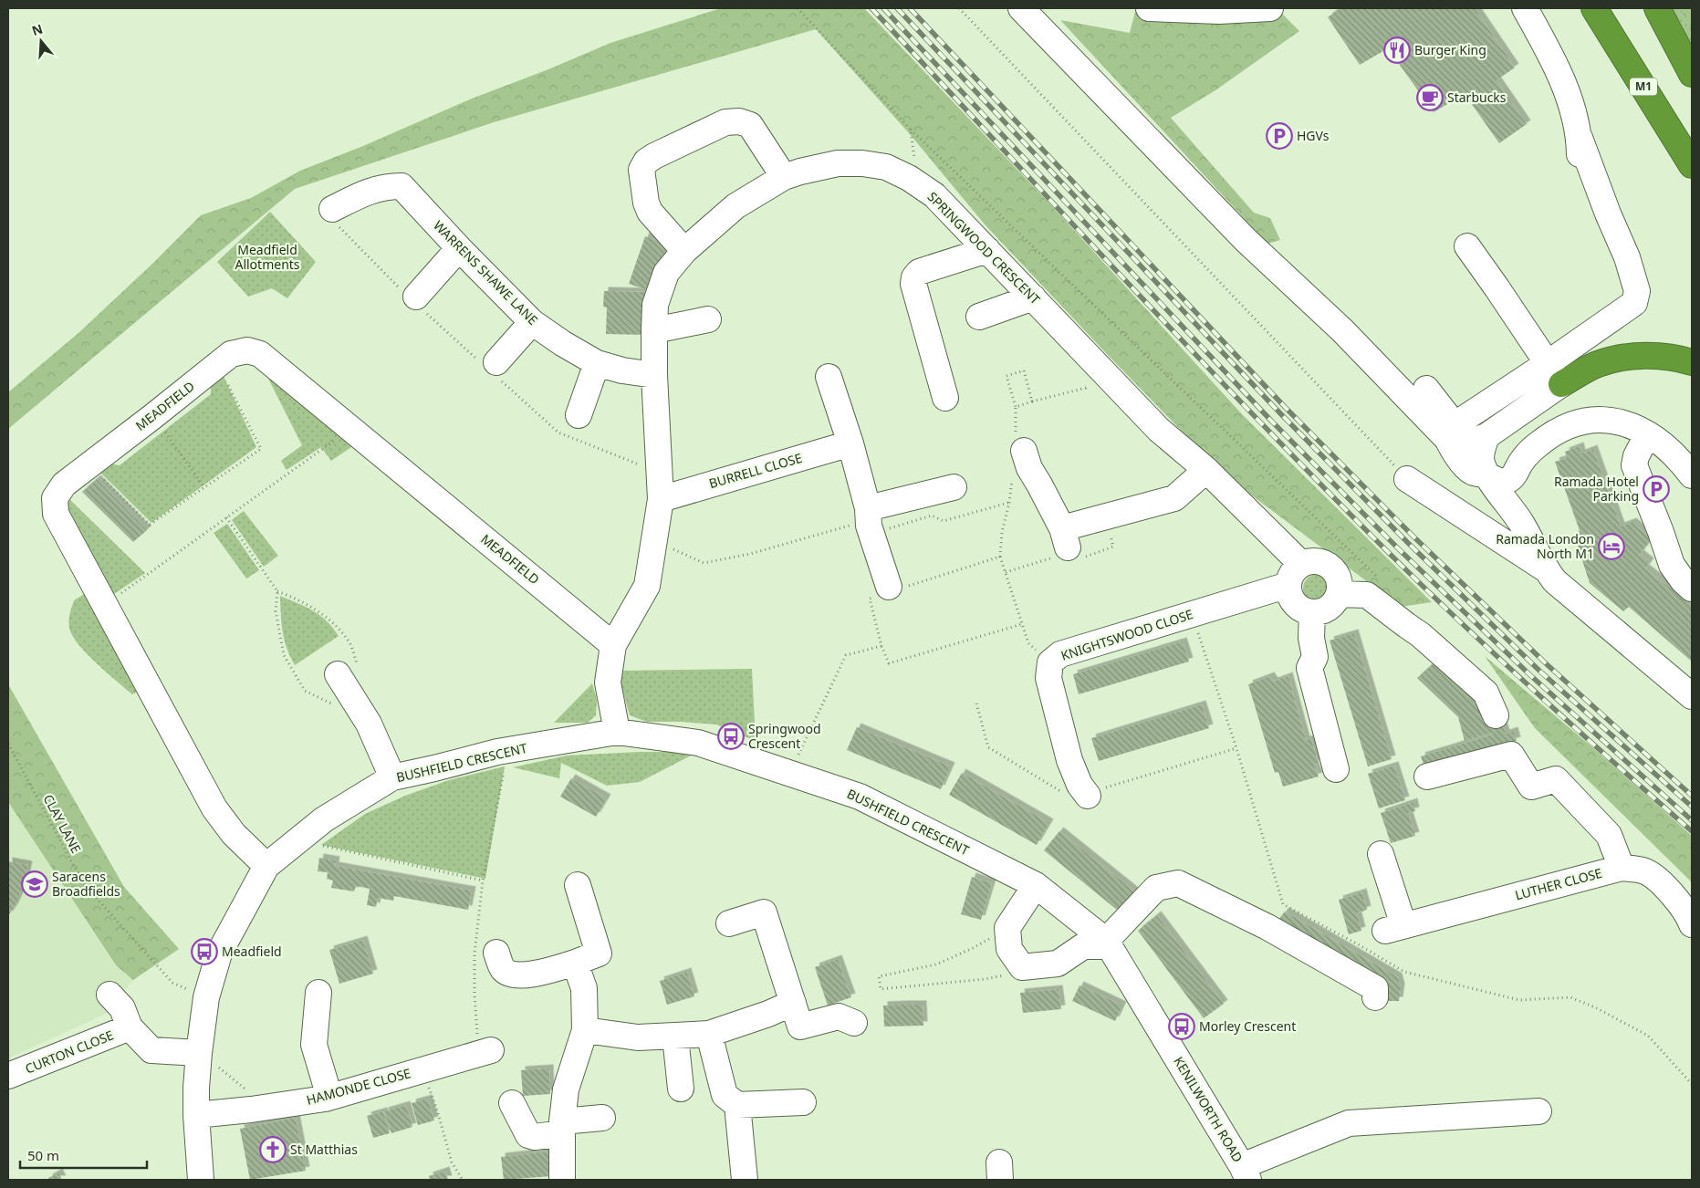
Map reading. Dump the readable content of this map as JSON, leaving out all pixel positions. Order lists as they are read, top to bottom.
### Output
{
  "streets": {
    "highway": ["M1"],
    "street": [
      "SPRINGWOOD CRESCENT",
      "WARRENS SHAWE LANE",
      "MEADFIELD",
      "BURRELL CLOSE",
      "KNIGHTSWOOD CLOSE",
      "BUSHFIELD CRESCENT",
      "LUTHER CLOSE",
      "CURTON CLOSE",
      "HAMONDE CLOSE",
      "KENILWORTH ROAD"
    ],
    "path": ["CLAY LANE"]
  },
  "crossings": [
    ["SPRINGWOOD CRESCENT", "WARRENS SHAWE LANE"],
    ["SPRINGWOOD CRESCENT", "MEADFIELD"],
    ["SPRINGWOOD CRESCENT", "BURRELL CLOSE"],
    ["SPRINGWOOD CRESCENT", "KNIGHTSWOOD CLOSE"],
    ["SPRINGWOOD CRESCENT", "BUSHFIELD CRESCENT"],
    ["MEADFIELD", "BUSHFIELD CRESCENT"],
    ["BUSHFIELD CRESCENT", "CLAY LANE"],
    ["BUSHFIELD CRESCENT", "HAMONDE CLOSE"],
    ["BUSHFIELD CRESCENT", "KENILWORTH ROAD"]
  ],
  "parks": ["Meadfield Allotments"],
  "places": {
    "restaurant": ["Burger King"],
    "cafe": ["Starbucks"],
    "parking": ["HGVs", "Ramada Hotel Parking"],
    "hotel": ["Ramada London North M1"],
    "bus stop": ["Springwood Crescent", "Meadfield", "Morley Crescent"],
    "school or university": ["Saracens Broadfields"],
    "church": ["St Matthias"]
  },
  "scale_bar": "50 m",
  "north": "top"
}
